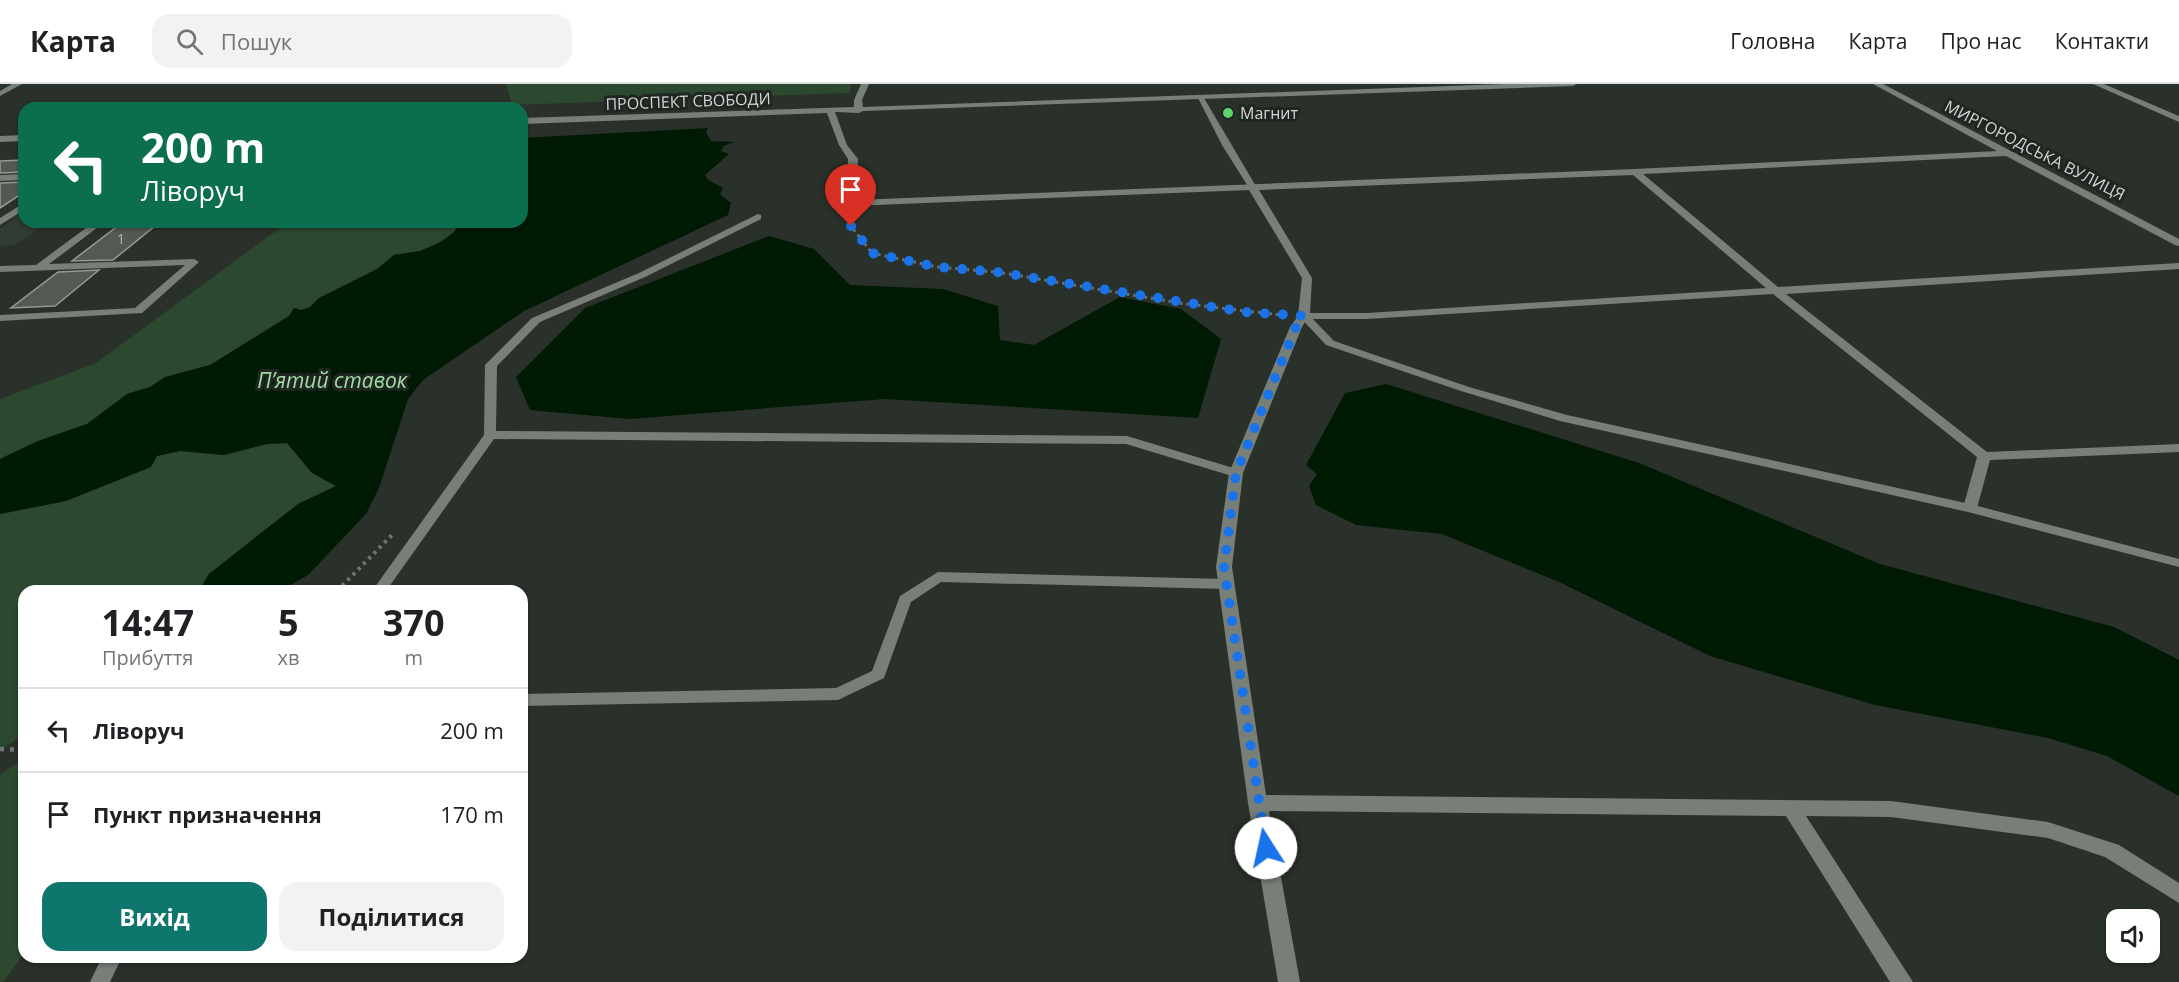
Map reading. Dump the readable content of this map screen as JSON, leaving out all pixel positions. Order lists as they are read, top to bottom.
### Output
{
  "streets": {
    "street": ["ПРОСПЕКТ СВОБОДИ", "МИРГОРОДСЬКА ВУЛИЦЯ"]
  },
  "water": ["П’ятий ставок"],
  "places": ["Магнит"],
  "house_numbers": ["1"],
  "page": {
    "header": "Карта",
    "search": "Пошук",
    "nav": [
      "Головна",
      "Карта",
      "Про нас",
      "Контакти"
    ],
    "turn": ["200 m", "Ліворуч"],
    "eta": [
      "14:47",
      "Прибуття",
      "5",
      "хв",
      "370",
      "m"
    ],
    "list": [
      {
        "name": "Ліворуч",
        "value": "200 m"
      },
      {
        "name": "Пункт призначення",
        "value": "170 m"
      }
    ],
    "buttons": ["Вихід", "Поділитися"]
  }
}
